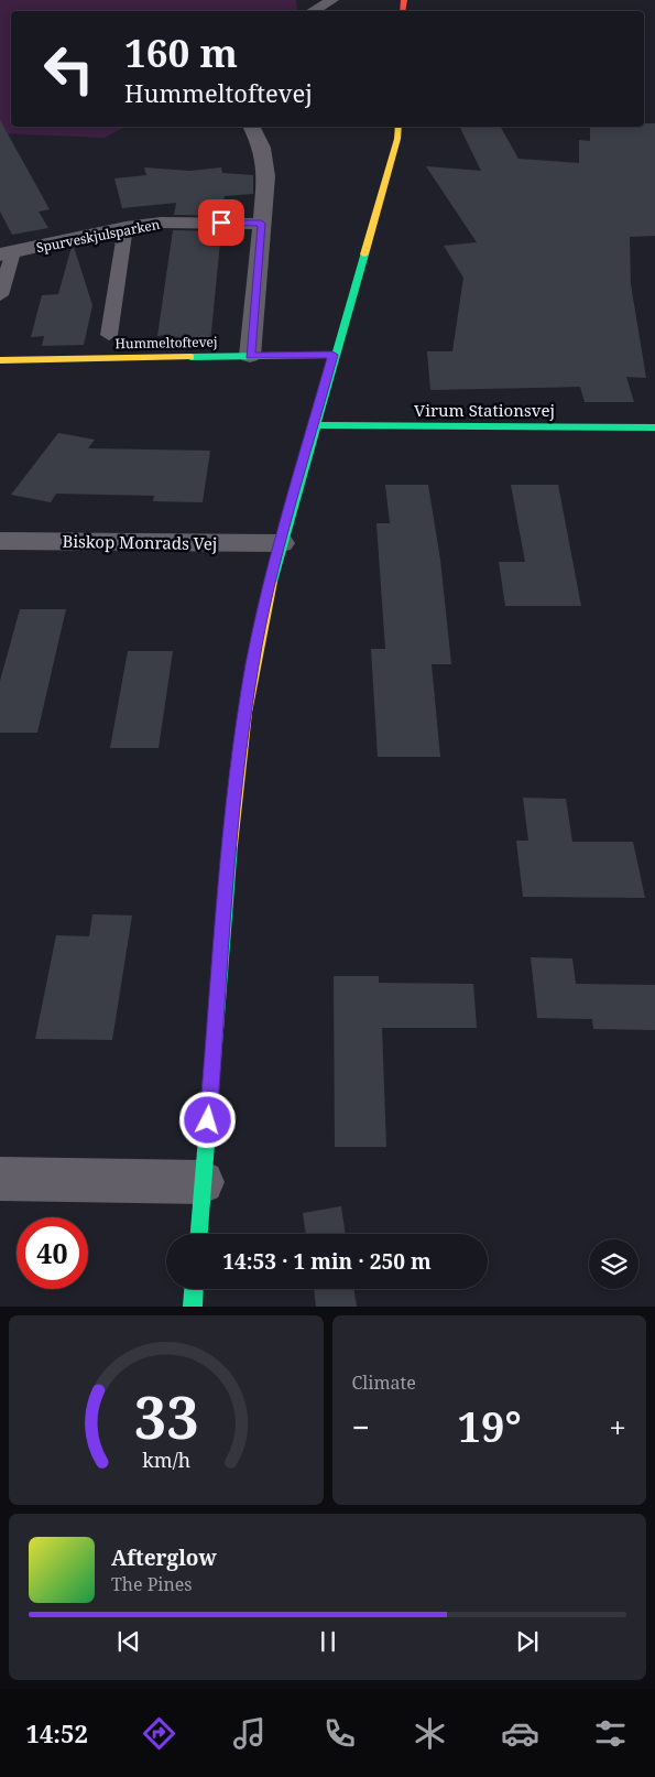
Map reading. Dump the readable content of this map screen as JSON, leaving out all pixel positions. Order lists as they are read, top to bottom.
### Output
{
  "streets": {
    "street": [
      "Spurveskjulsparken",
      "Hummeltoftevej",
      "Virum Stationsvej",
      "Biskop Monrads Vej"
    ]
  },
  "page": {
    "turn": ["160 m", "Hummeltoftevej"],
    "limit": "40",
    "trip": "14:53 · 1 min · 250 m",
    "tile": "Climate",
    "heat": ["−", "19°", "+"],
    "song": ["Afterglow", "The Pines"],
    "tabs": "14:52",
    "gauge": ["33", "km/h"]
  }
}
